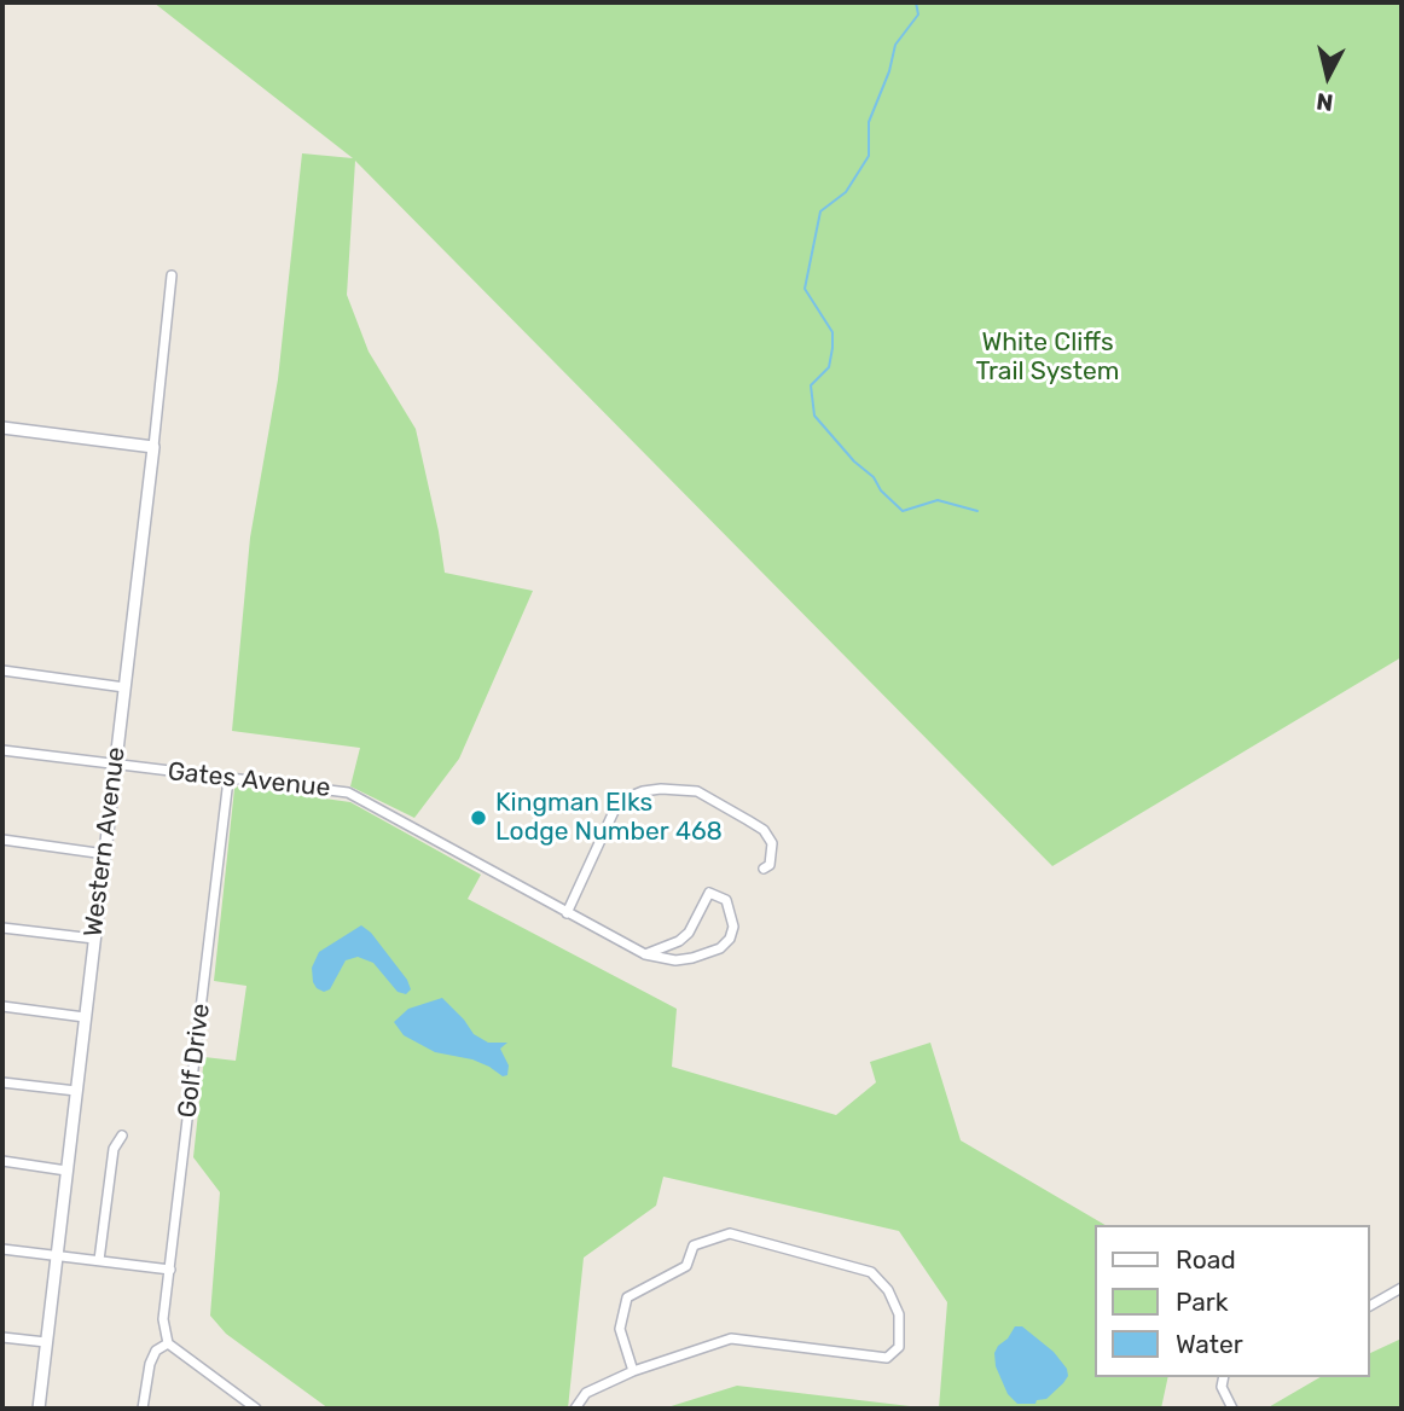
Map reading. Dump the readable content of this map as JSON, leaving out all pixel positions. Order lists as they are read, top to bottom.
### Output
{
  "streets": {
    "street": ["Gates Avenue", "Western Avenue", "Golf Drive"]
  },
  "crossings": [
    ["Gates Avenue", "Western Avenue"],
    ["Gates Avenue", "Golf Drive"]
  ],
  "parks": ["White Cliffs Trail System"],
  "places": ["Kingman Elks Lodge Number 468"],
  "legend": ["Road", "Park", "Water"],
  "north": "bottom"
}
